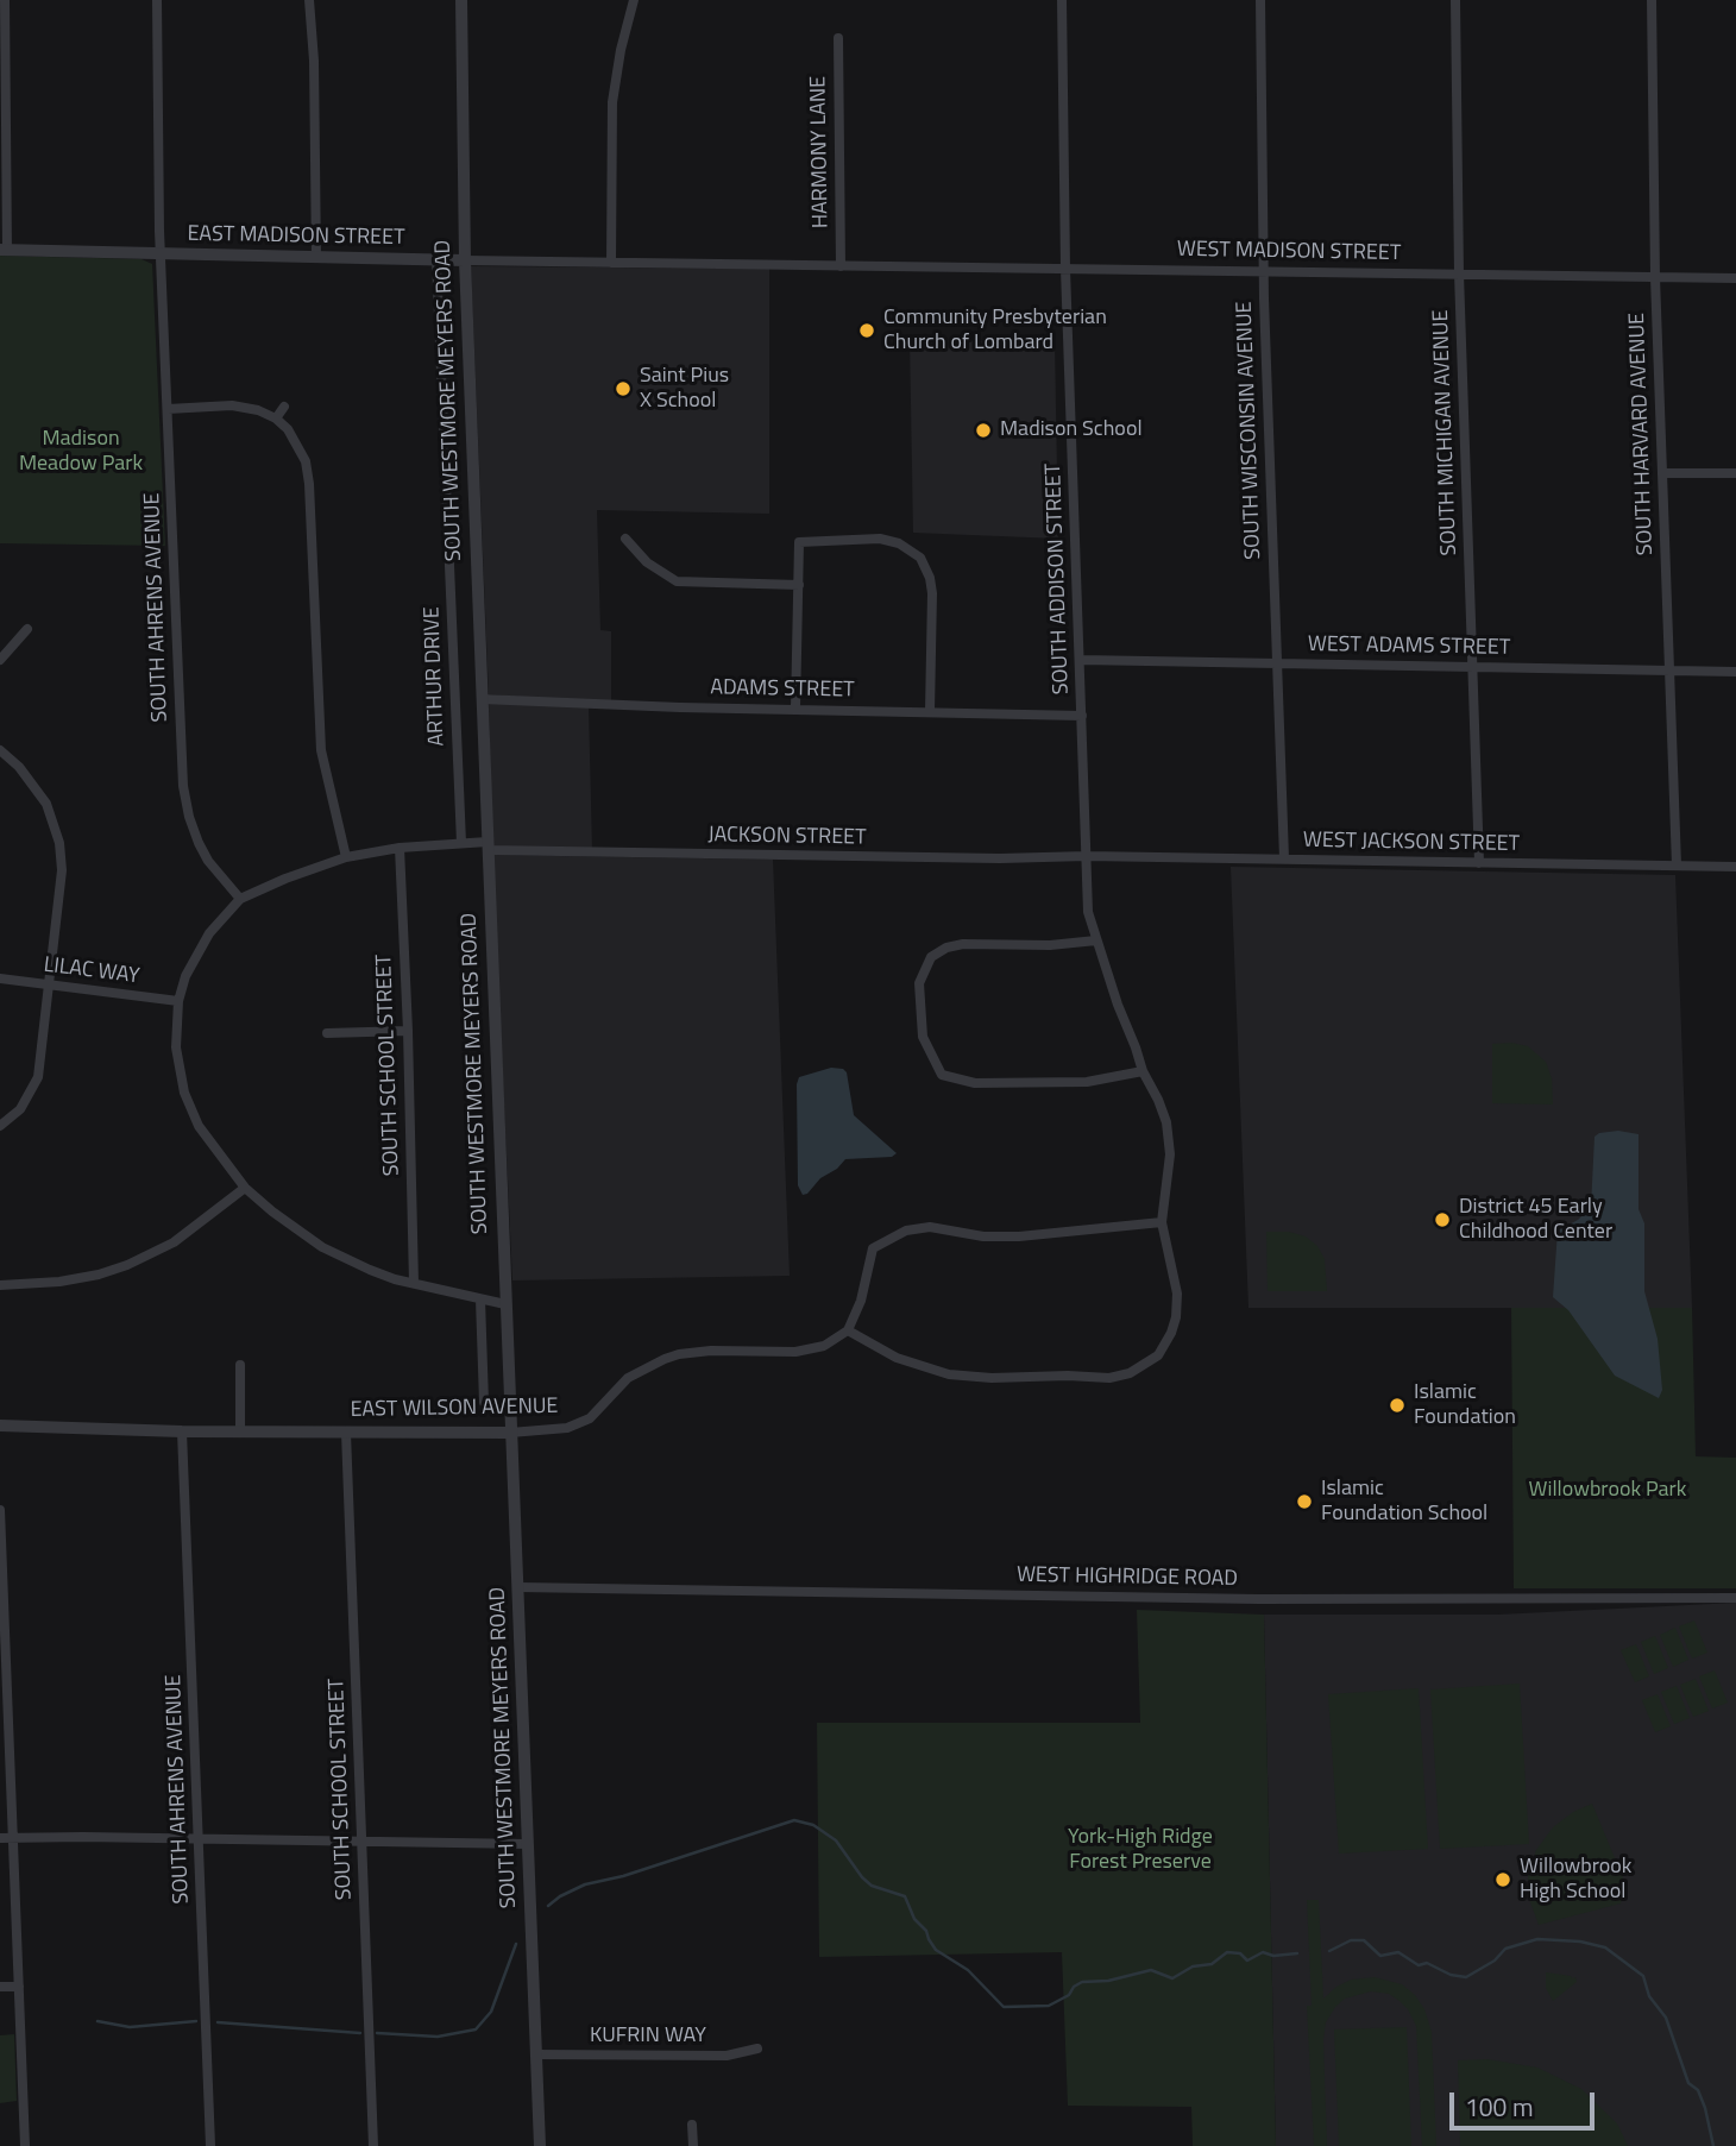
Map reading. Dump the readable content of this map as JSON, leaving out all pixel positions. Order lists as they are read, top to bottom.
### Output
{
  "streets": {
    "street": [
      "HARMONY LANE",
      "EAST MADISON STREET",
      "WEST MADISON STREET",
      "SOUTH WESTMORE MEYERS ROAD",
      "SOUTH WISCONSIN AVENUE",
      "SOUTH MICHIGAN AVENUE",
      "SOUTH HARVARD AVENUE",
      "SOUTH ADDISON STREET",
      "SOUTH AHRENS AVENUE",
      "WEST ADAMS STREET",
      "ARTHUR DRIVE",
      "ADAMS STREET",
      "JACKSON STREET",
      "WEST JACKSON STREET",
      "LILAC WAY",
      "SOUTH SCHOOL STREET",
      "EAST WILSON AVENUE",
      "WEST HIGHRIDGE ROAD",
      "KUFRIN WAY"
    ]
  },
  "crossings": [
    ["HARMONY LANE", "EAST MADISON STREET"],
    ["HARMONY LANE", "WEST MADISON STREET"],
    ["EAST MADISON STREET", "WEST MADISON STREET"],
    ["EAST MADISON STREET", "SOUTH WESTMORE MEYERS ROAD"],
    ["EAST MADISON STREET", "SOUTH AHRENS AVENUE"],
    ["EAST MADISON STREET", "ARTHUR DRIVE"],
    ["WEST MADISON STREET", "SOUTH WISCONSIN AVENUE"],
    ["WEST MADISON STREET", "SOUTH MICHIGAN AVENUE"],
    ["WEST MADISON STREET", "SOUTH HARVARD AVENUE"],
    ["WEST MADISON STREET", "SOUTH ADDISON STREET"],
    ["SOUTH WESTMORE MEYERS ROAD", "ADAMS STREET"],
    ["SOUTH WESTMORE MEYERS ROAD", "JACKSON STREET"],
    ["SOUTH WESTMORE MEYERS ROAD", "EAST WILSON AVENUE"],
    ["SOUTH WESTMORE MEYERS ROAD", "WEST HIGHRIDGE ROAD"],
    ["SOUTH WESTMORE MEYERS ROAD", "KUFRIN WAY"],
    ["SOUTH WISCONSIN AVENUE", "WEST ADAMS STREET"],
    ["SOUTH WISCONSIN AVENUE", "WEST JACKSON STREET"],
    ["SOUTH MICHIGAN AVENUE", "WEST ADAMS STREET"],
    ["SOUTH MICHIGAN AVENUE", "WEST JACKSON STREET"],
    ["SOUTH HARVARD AVENUE", "WEST ADAMS STREET"],
    ["SOUTH HARVARD AVENUE", "WEST JACKSON STREET"],
    ["SOUTH ADDISON STREET", "WEST ADAMS STREET"],
    ["SOUTH ADDISON STREET", "ADAMS STREET"],
    ["SOUTH ADDISON STREET", "JACKSON STREET"],
    ["SOUTH ADDISON STREET", "WEST JACKSON STREET"],
    ["SOUTH ADDISON STREET", "EAST WILSON AVENUE"],
    ["SOUTH AHRENS AVENUE", "JACKSON STREET"],
    ["SOUTH AHRENS AVENUE", "EAST WILSON AVENUE"],
    ["ARTHUR DRIVE", "JACKSON STREET"],
    ["JACKSON STREET", "WEST JACKSON STREET"],
    ["JACKSON STREET", "SOUTH SCHOOL STREET"],
    ["SOUTH SCHOOL STREET", "EAST WILSON AVENUE"]
  ],
  "parks": ["Madison Meadow Park", "Willowbrook Park", "York-High Ridge Forest Preserve"],
  "places": [
    "Community Presbyterian Church of Lombard",
    "Saint Pius X School",
    "Madison School",
    "District 45 Early Childhood Center",
    "Islamic Foundation",
    "Islamic Foundation School",
    "Willowbrook High School"
  ],
  "scale_bar": "100 m"
}
